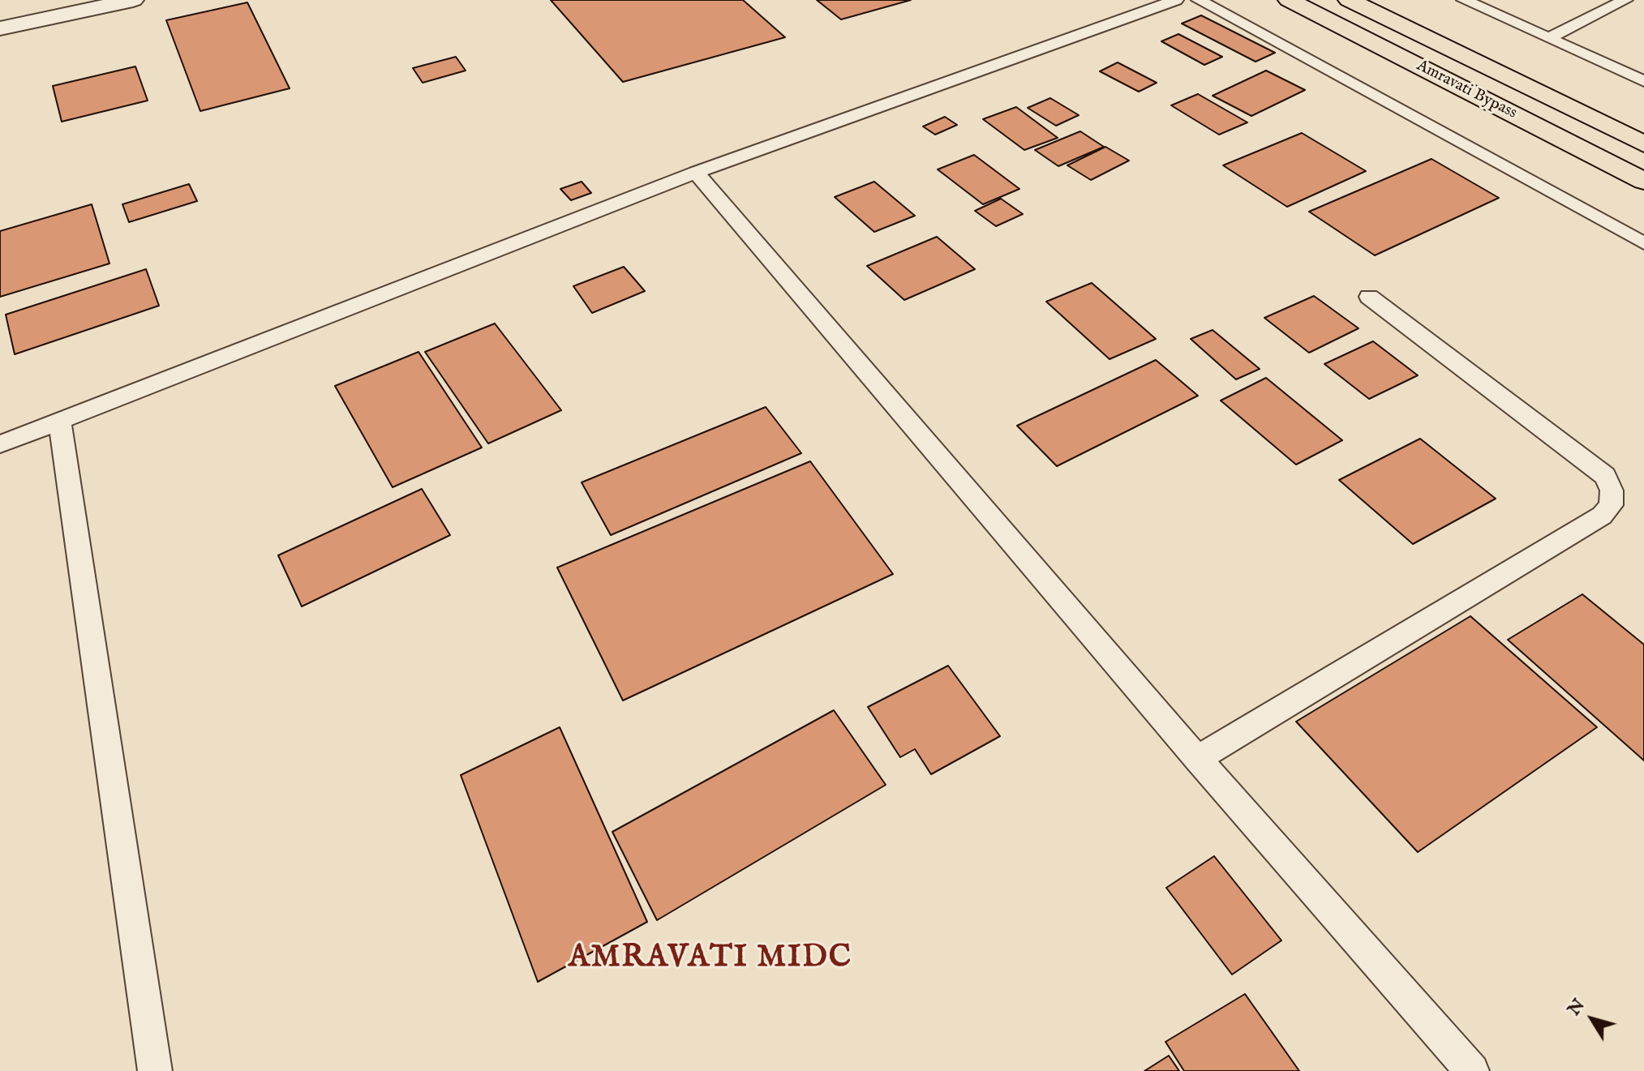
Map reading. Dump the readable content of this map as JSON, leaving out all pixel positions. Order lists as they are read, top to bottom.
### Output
{
  "streets": {
    "highway": ["Amravati Bypass"]
  },
  "districts": ["AMRAVATI MIDC"],
  "north": "top left"
}
